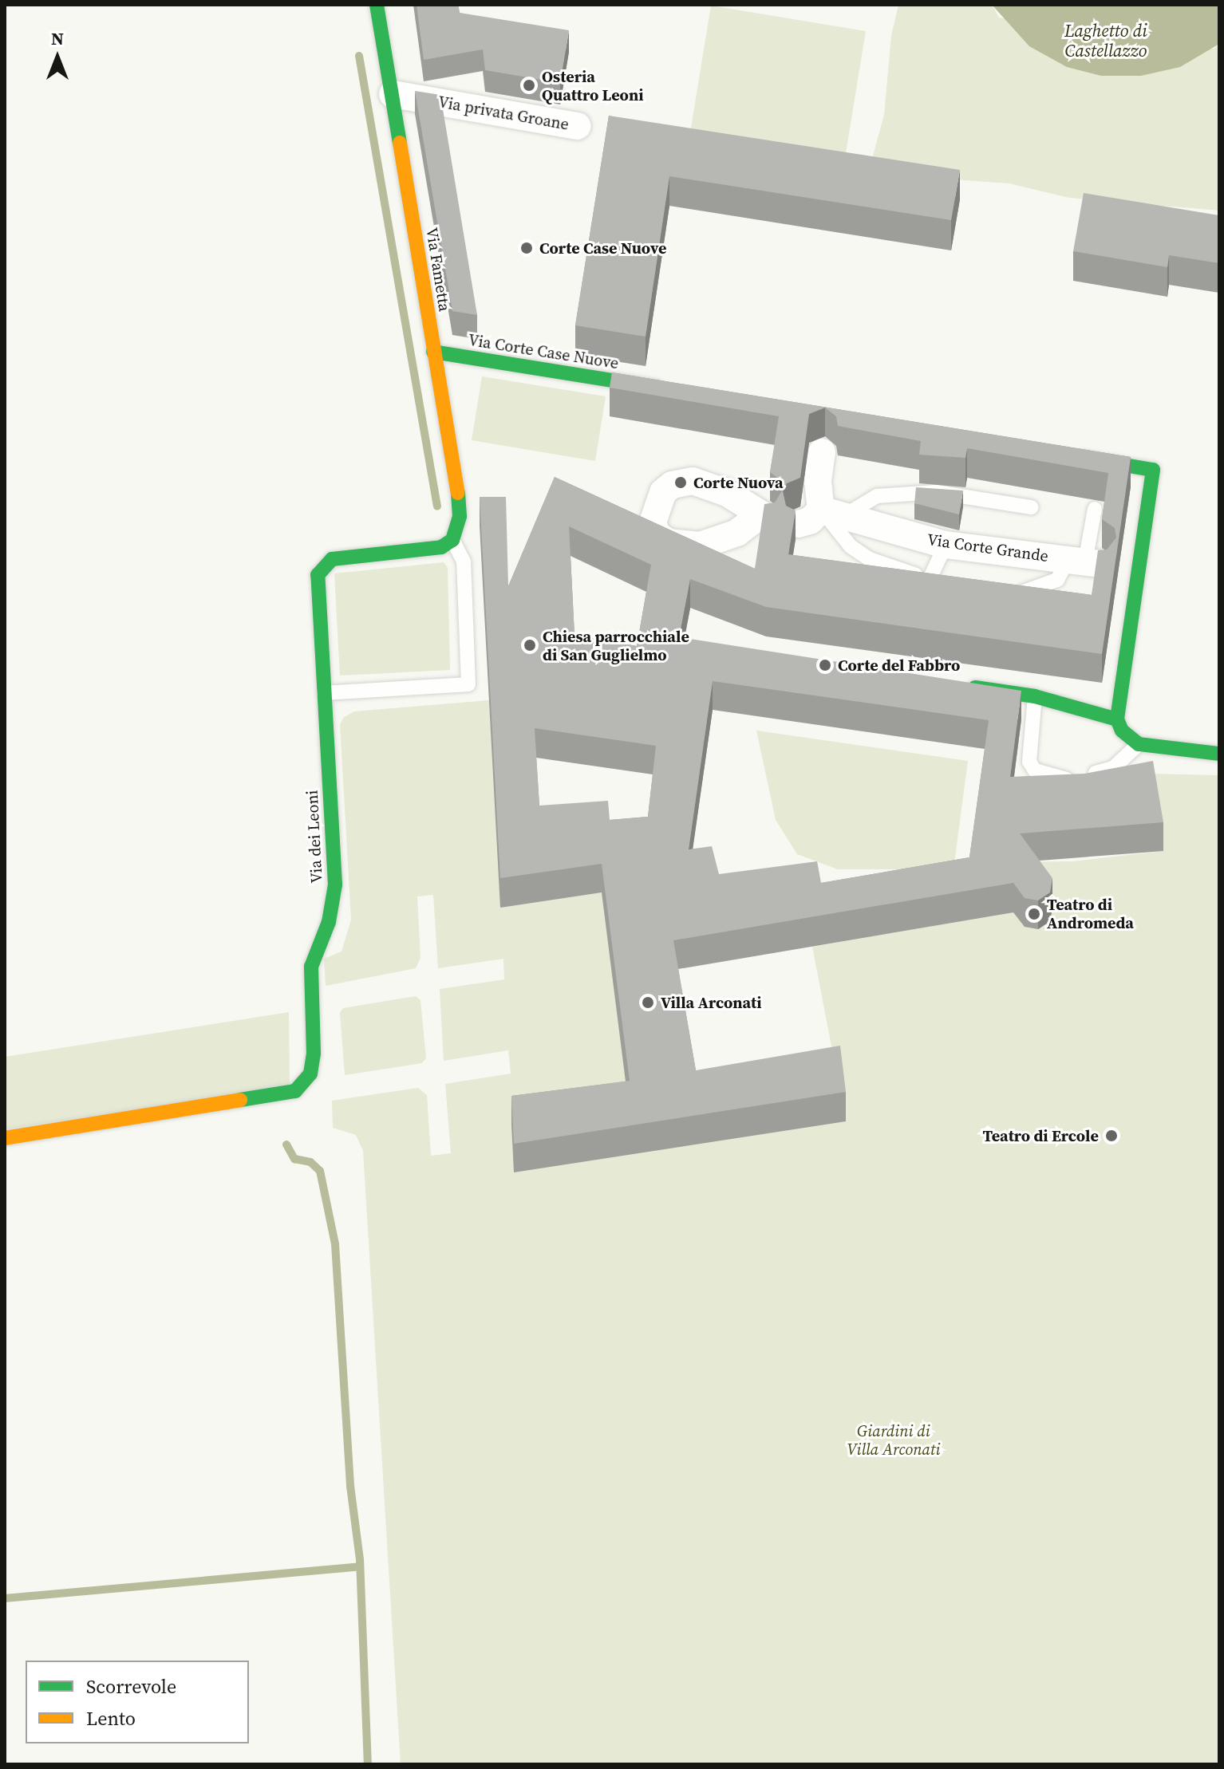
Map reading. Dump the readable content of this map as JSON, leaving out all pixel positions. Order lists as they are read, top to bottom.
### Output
{
  "streets": {
    "street": [
      "Via privata Groane",
      "Via Fametta",
      "Via Corte Case Nuove",
      "Via Corte Grande",
      "Via dei Leoni"
    ]
  },
  "crossings": [
    ["Via privata Groane", "Via Fametta"],
    ["Via Fametta", "Via Corte Case Nuove"],
    ["Via Fametta", "Via dei Leoni"]
  ],
  "water": ["Laghetto di Castellazzo"],
  "parks": ["Giardini di Villa Arconati"],
  "places": [
    "Osteria Quattro Leoni",
    "Corte Case Nuove",
    "Corte Nuova",
    "Chiesa parrocchiale di San Guglielmo",
    "Corte del Fabbro",
    "Teatro di Andromeda",
    "Villa Arconati",
    "Teatro di Ercole"
  ],
  "legend": ["Scorrevole", "Lento"],
  "north": "top"
}
